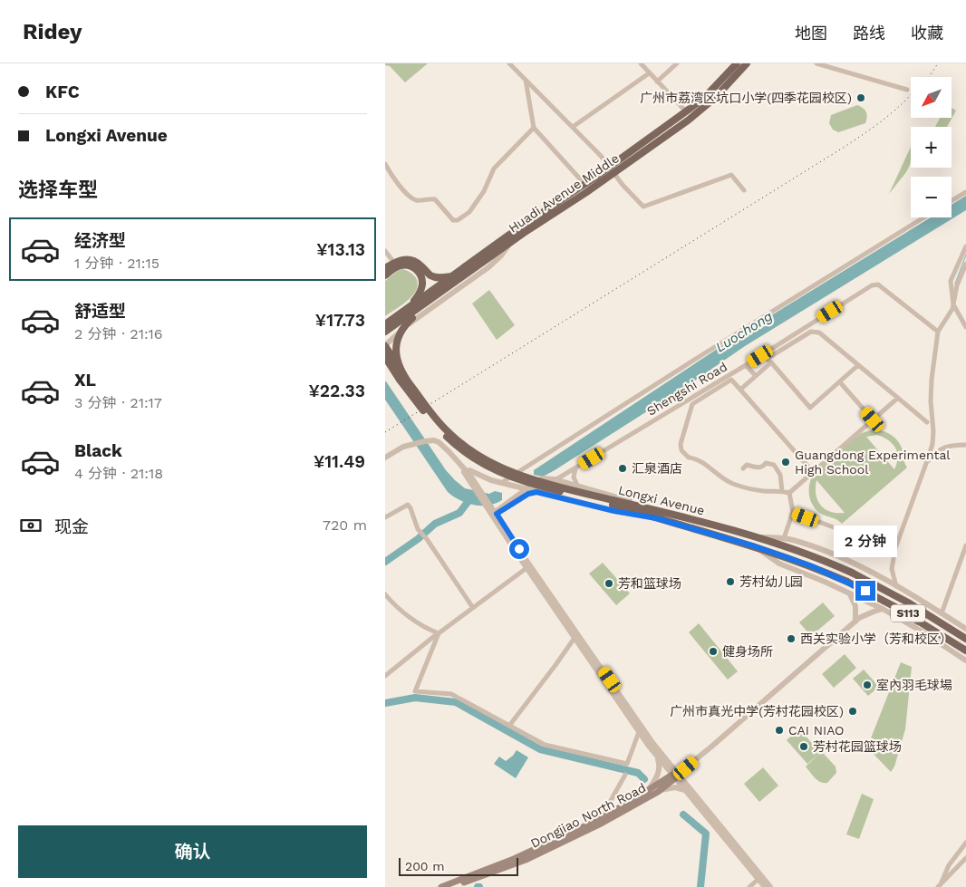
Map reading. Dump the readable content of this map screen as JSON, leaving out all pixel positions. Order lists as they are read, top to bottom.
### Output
{
  "streets": {
    "main road": [
      "Huadi Avenue Middle",
      "Longxi Avenue",
      "S113",
      "Dongjiao North Road"
    ],
    "street": ["Shengshi Road"]
  },
  "water": ["Luochong"],
  "places": [
    "广州市荔湾区坑口小学(四季花园校区)",
    "Guangdong Experimental High School",
    "汇泉酒店",
    "芳村幼儿园",
    "芳和篮球场",
    "西关实验小学（芳和校区）",
    "健身场所",
    "室內羽毛球場",
    "广州市真光中学(芳村花园校区)",
    "CAI NIAO",
    "芳村花园篮球场"
  ],
  "scale_bar": "200 m",
  "north": "bottom left",
  "page": {
    "header": "Ridey",
    "nav": ["地图", "路线", "收藏"],
    "banner": ["KFC", "Longxi Avenue"],
    "map_buttons": ["+", "−"],
    "heading": "选择车型",
    "list": [
      {
        "name": "经济型",
        "note": "1 分钟 · 21:15",
        "value": "¥13.13"
      },
      {
        "name": "舒适型",
        "note": "2 分钟 · 21:16",
        "value": "¥17.73"
      },
      {
        "name": "XL",
        "note": "3 分钟 · 21:17",
        "value": "¥22.33"
      },
      {
        "name": "Black",
        "note": "4 分钟 · 21:18",
        "value": "¥11.49"
      }
    ],
    "pay": ["现金", "720 m"],
    "bubble": "2 分钟",
    "buttons": "确认",
    "scale": "200 m"
  }
}
